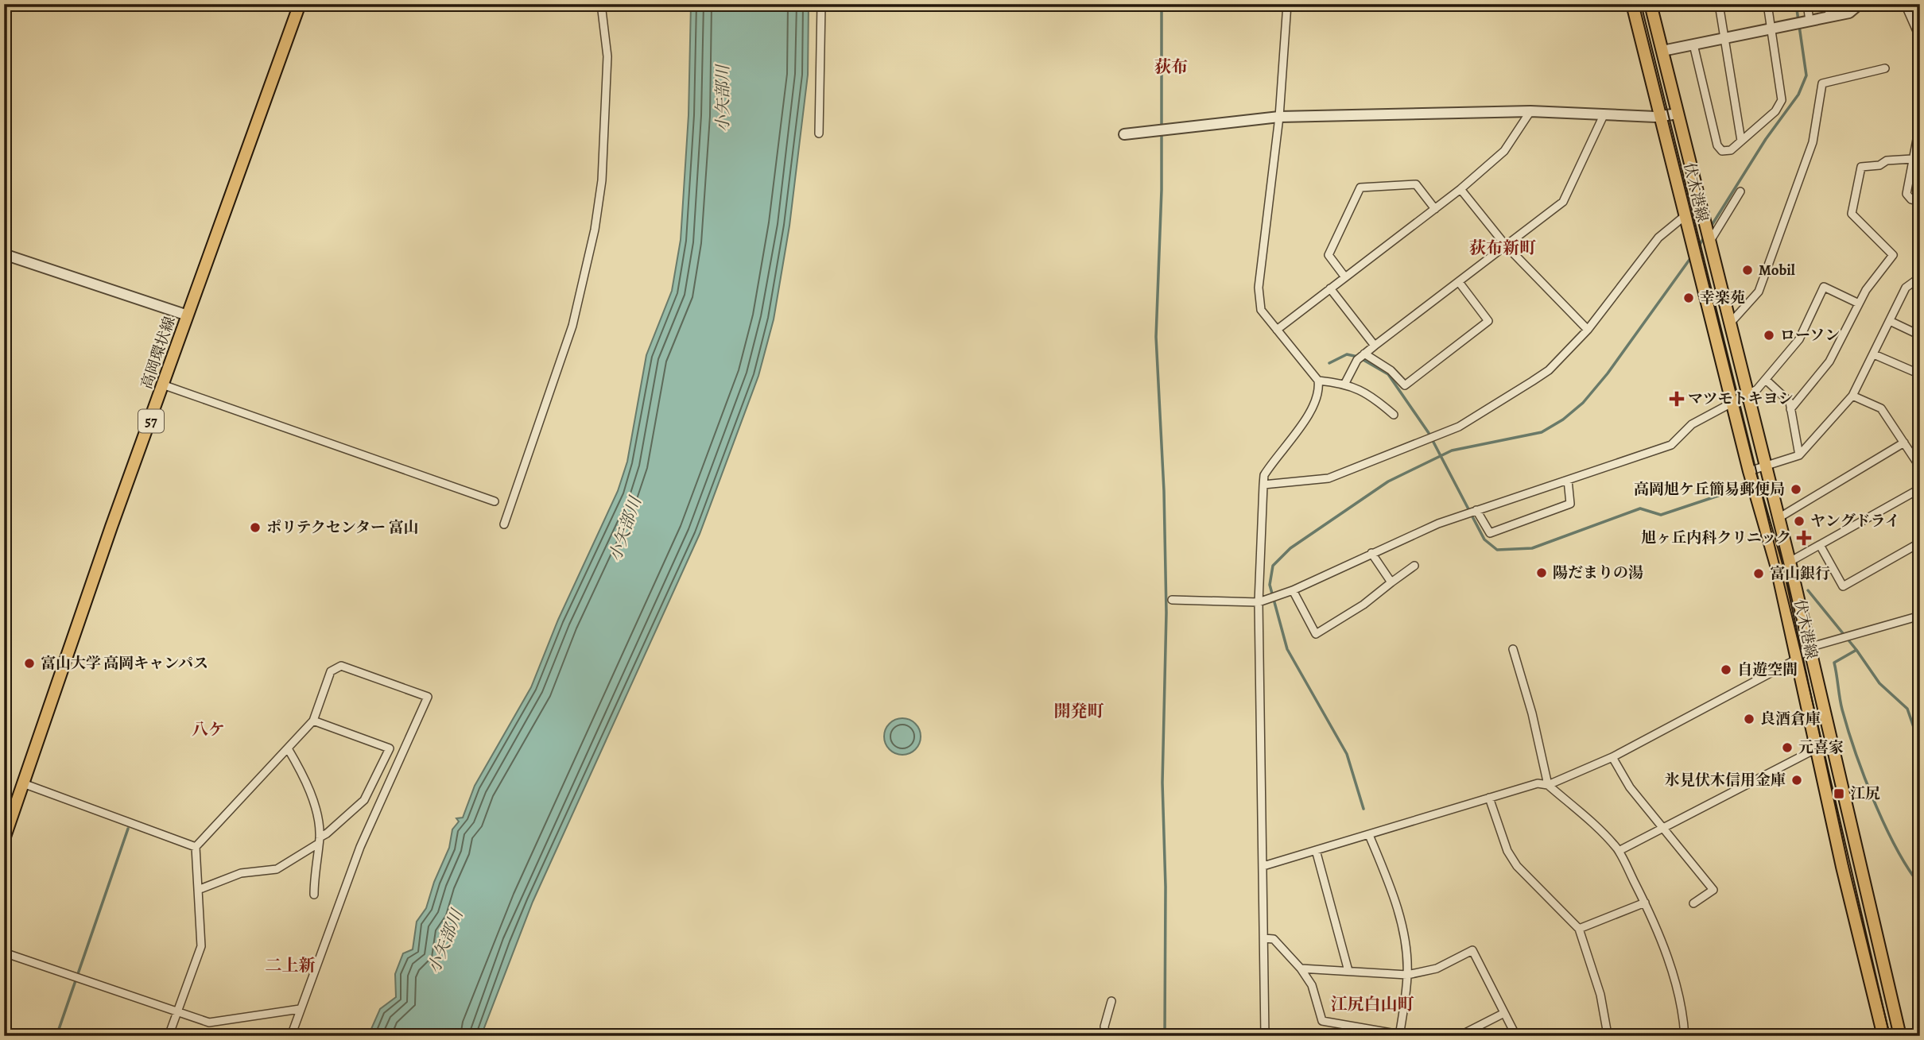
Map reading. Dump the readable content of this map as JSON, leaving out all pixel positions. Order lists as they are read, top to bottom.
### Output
{
  "streets": {
    "main road": ["伏木港線", "高岡環状線", "57"]
  },
  "districts": [
    "荻布",
    "荻布新町",
    "開発町",
    "八ケ",
    "二上新",
    "江尻白山町"
  ],
  "water": ["小矢部川"],
  "places": {
    "other": [
      "Mobil",
      "幸楽苑",
      "ローソン",
      "高岡旭ケ丘簡易郵便局",
      "ヤングドライ",
      "ポリテクセンター 富山",
      "陽だまりの湯",
      "富山銀行",
      "富山大学 高岡キャンパス",
      "自遊空間",
      "良酒倉庫",
      "元喜家",
      "氷見伏木信用金庫"
    ],
    "health": ["マツモトキヨシ", "旭ヶ丘内科クリニック"],
    "transit": ["江尻"]
  }
}
